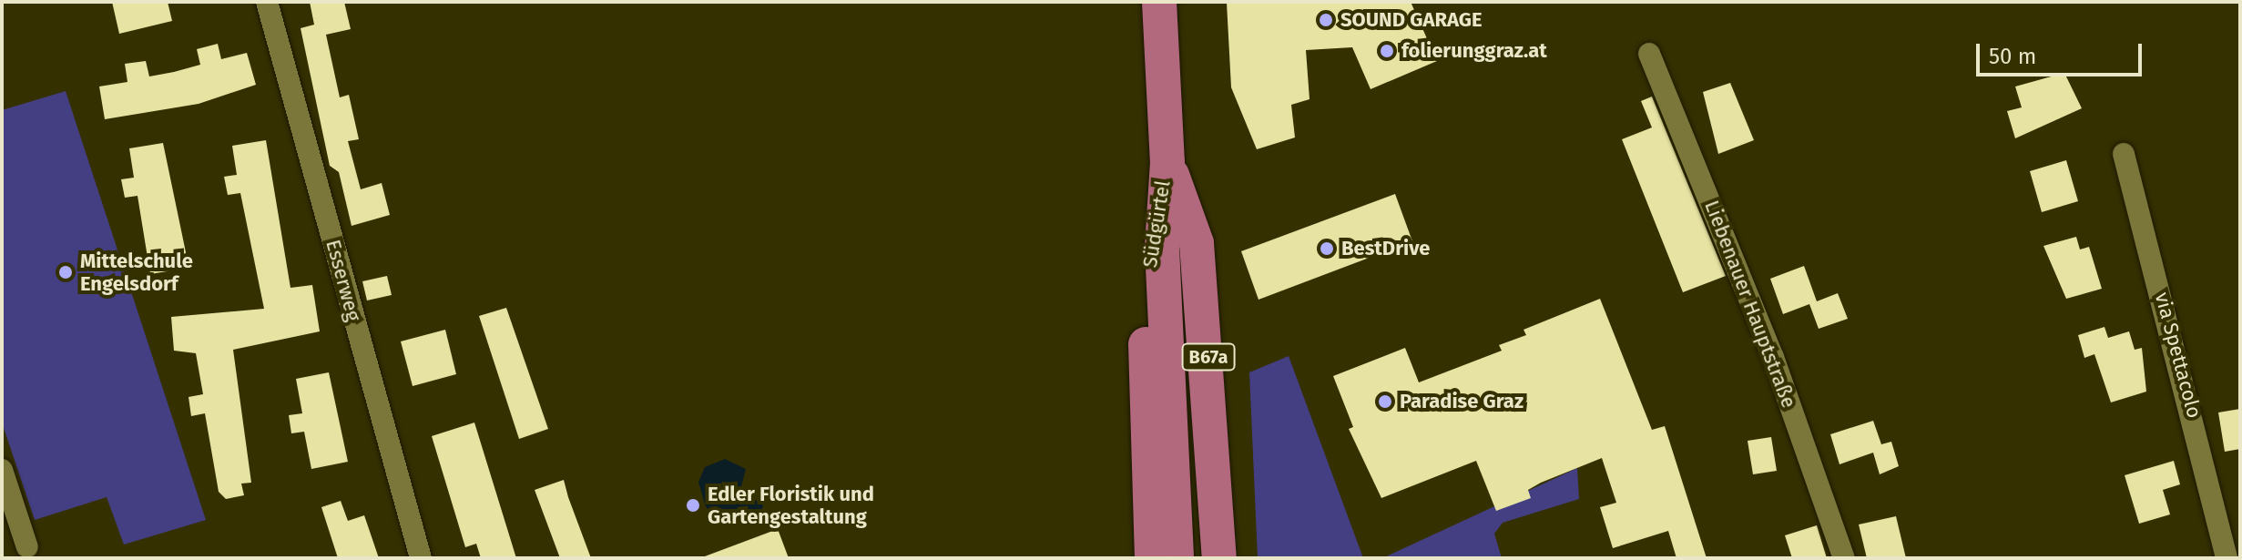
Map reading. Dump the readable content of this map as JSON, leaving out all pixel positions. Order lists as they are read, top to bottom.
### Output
{
  "streets": {
    "main road": ["Südgürtel", "B67a"],
    "street": ["Esserweg", "Liebenauer Hauptstraße", "via Spettacolo"]
  },
  "crossings": [
    ["Südgürtel", "B67a"]
  ],
  "places": [
    "SOUND GARAGE",
    "folierunggraz.at",
    "BestDrive",
    "Mittelschule Engelsdorf",
    "Paradise Graz",
    "Edler Floristik und Gartengestaltung"
  ],
  "scale_bar": "50 m"
}
